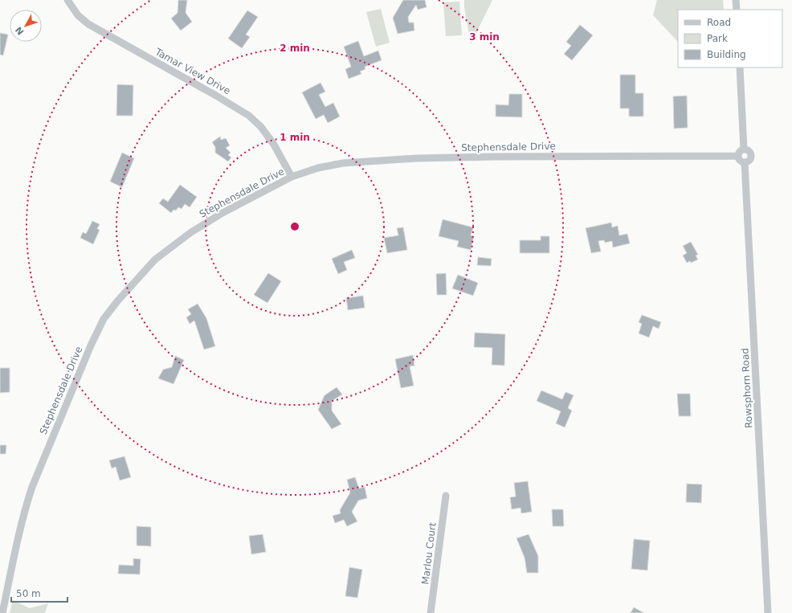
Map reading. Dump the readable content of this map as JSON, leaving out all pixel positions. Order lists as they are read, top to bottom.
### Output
{
  "streets": {
    "street": [
      "Tamar View Drive",
      "Stephensdale Drive",
      "Rowsphorn Road",
      "Marlou Court"
    ]
  },
  "crossings": [
    ["Tamar View Drive", "Stephensdale Drive"],
    ["Stephensdale Drive", "Rowsphorn Road"]
  ],
  "legend": ["Road", "Park", "Building"],
  "scale_bar": "50 m",
  "north": "bottom left",
  "rings": ["3 min", "2 min", "1 min"]
}
